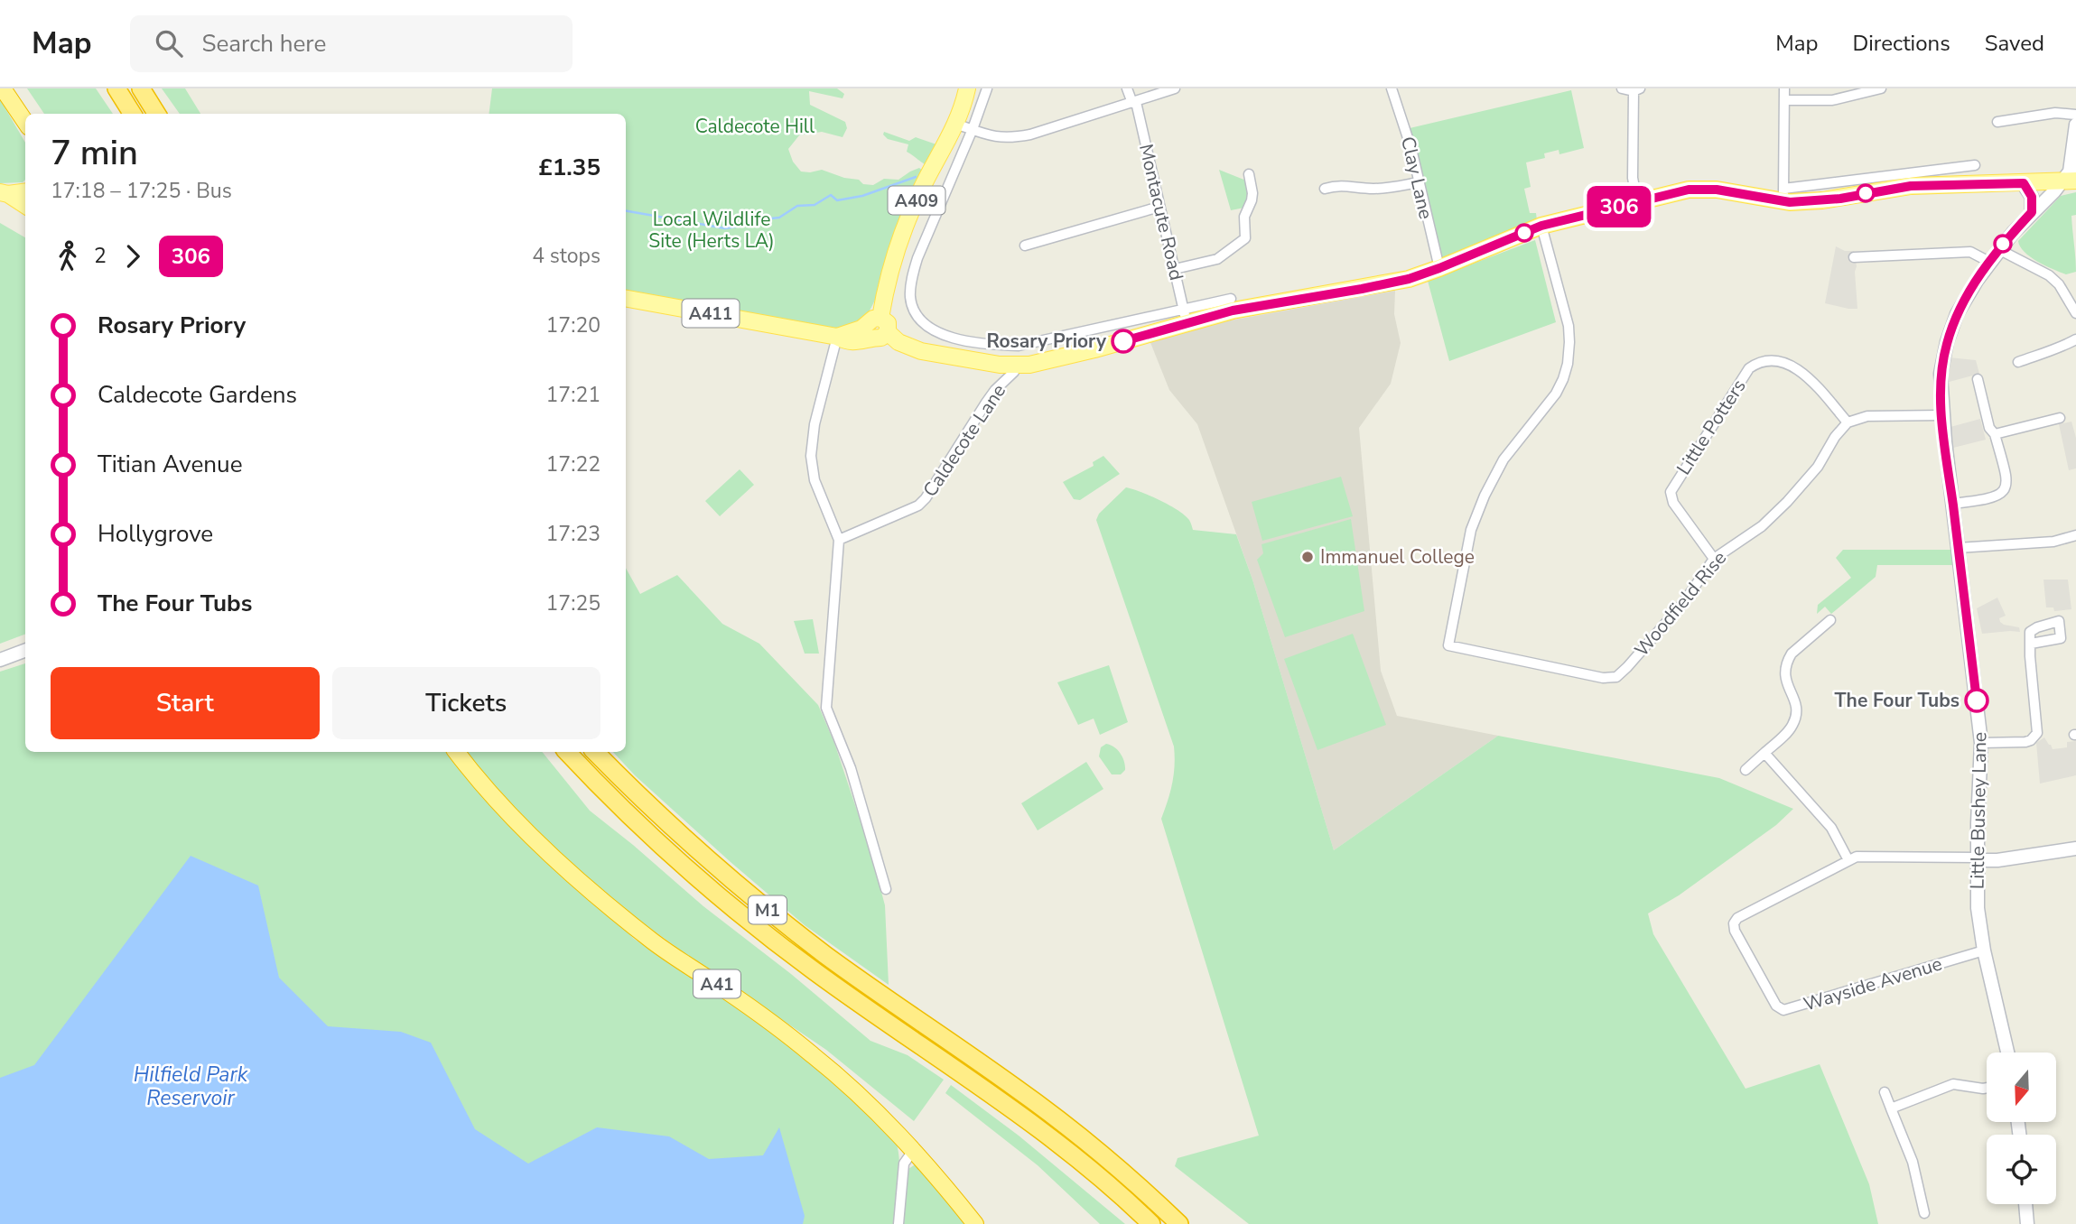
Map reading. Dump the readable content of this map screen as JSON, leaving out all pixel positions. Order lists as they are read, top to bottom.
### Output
{
  "streets": {
    "highway": ["M1", "A41"],
    "main road": ["A409", "A411"],
    "street": [
      "Clay Lane",
      "Montacute Road",
      "Little Potters",
      "Caldecote Lane",
      "Woodfield Rise",
      "Little Bushey Lane",
      "Wayside Avenue"
    ]
  },
  "crossings": [
    ["Little Potters", "Woodfield Rise"],
    ["Little Bushey Lane", "Wayside Avenue"]
  ],
  "water": ["Hilfield Park Reservoir"],
  "parks": ["Caldecote Hill", "Local Wildlife Site (Herts LA)"],
  "places": ["Rosary Priory", "Immanuel College", "The Four Tubs"],
  "lines": ["bus line 306"],
  "north": "bottom",
  "page": {
    "header": "Map",
    "search": "Search here",
    "nav": ["Map", "Directions", "Saved"],
    "on_map": "306",
    "heading": ["7 min", "17:18 – 17:25 · Bus", "£1.35"],
    "legs": ["2", "306", "4 stops"],
    "list": [
      {
        "name": "Rosary Priory",
        "value": "17:20"
      },
      {
        "name": "Caldecote Gardens",
        "value": "17:21"
      },
      {
        "name": "Titian Avenue",
        "value": "17:22"
      },
      {
        "name": "Hollygrove",
        "value": "17:23"
      },
      {
        "name": "The Four Tubs",
        "value": "17:25"
      }
    ],
    "buttons": ["Start", "Tickets"]
  }
}
